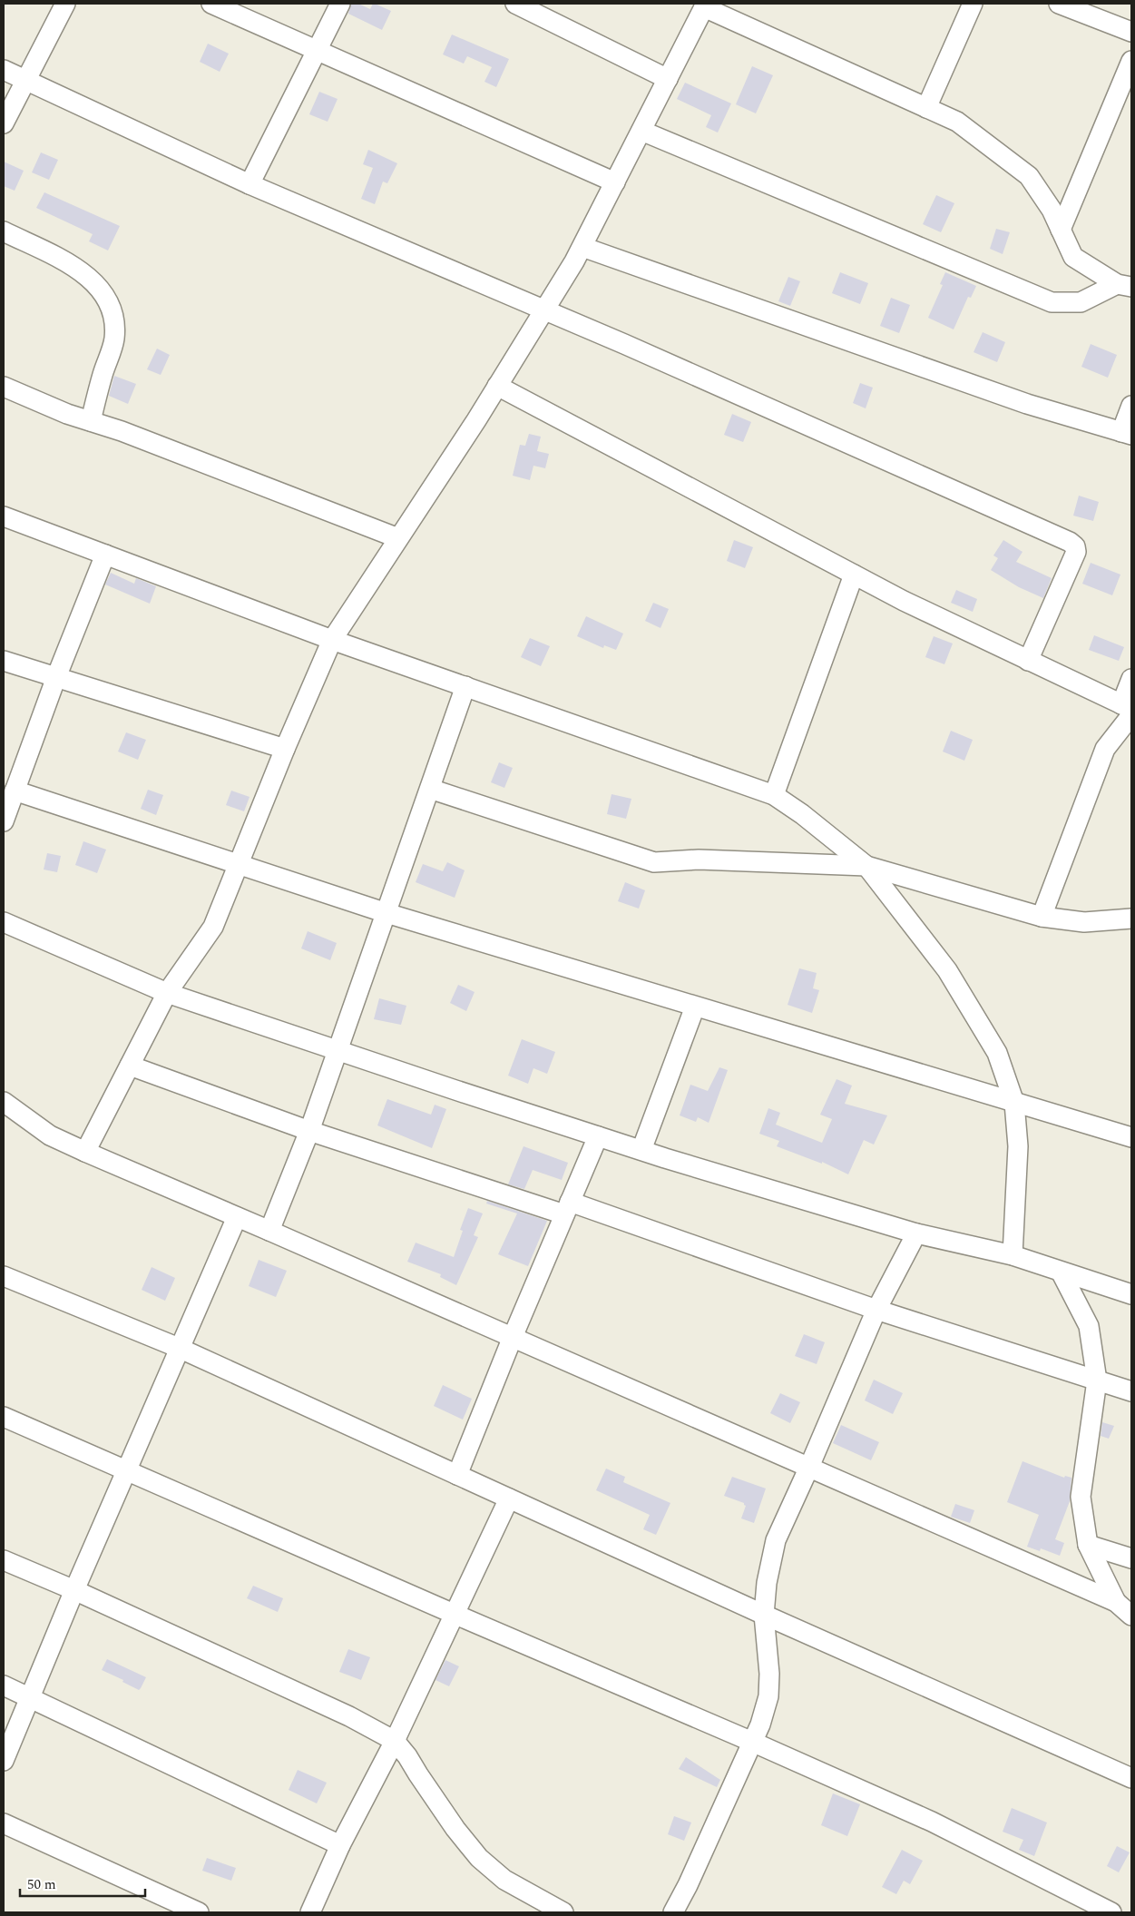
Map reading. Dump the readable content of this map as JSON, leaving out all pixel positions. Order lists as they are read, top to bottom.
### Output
{
  "scale_bar": "50 m"
}
